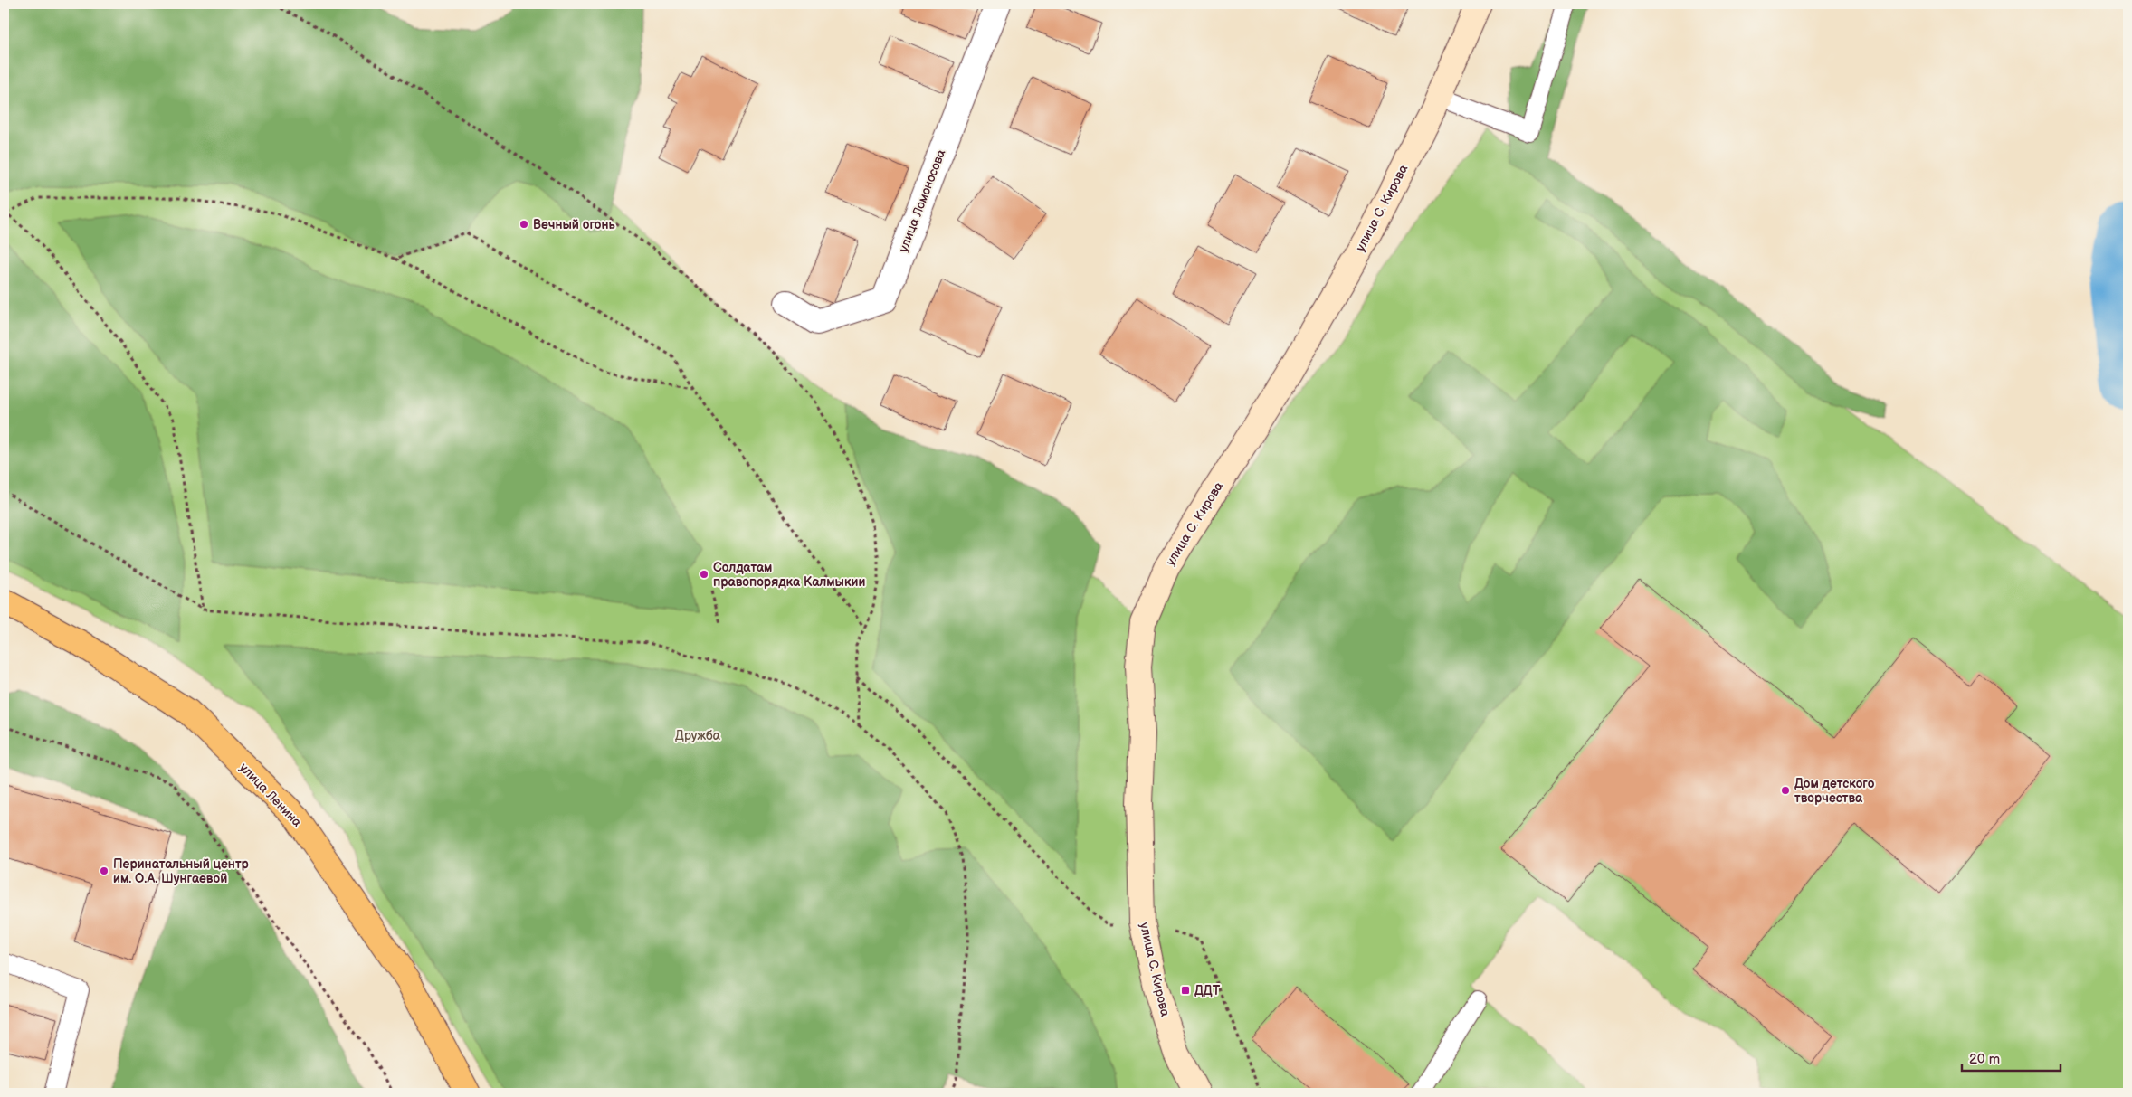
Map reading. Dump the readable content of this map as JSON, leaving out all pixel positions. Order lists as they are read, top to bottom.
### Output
{
  "streets": {
    "main road": ["улица С. Кирова", "улица Ленина"],
    "street": ["улица Ломоносова"]
  },
  "parks": ["Дружба"],
  "places": {
    "other": [
      "Вечный огонь",
      "Солдатам правопорядка Калмыкии",
      "Дом детского творчества",
      "Перинатальный центр им. О.А. Шунгаевой"
    ],
    "transit": ["ДДТ"]
  },
  "scale_bar": "20 m"
}
